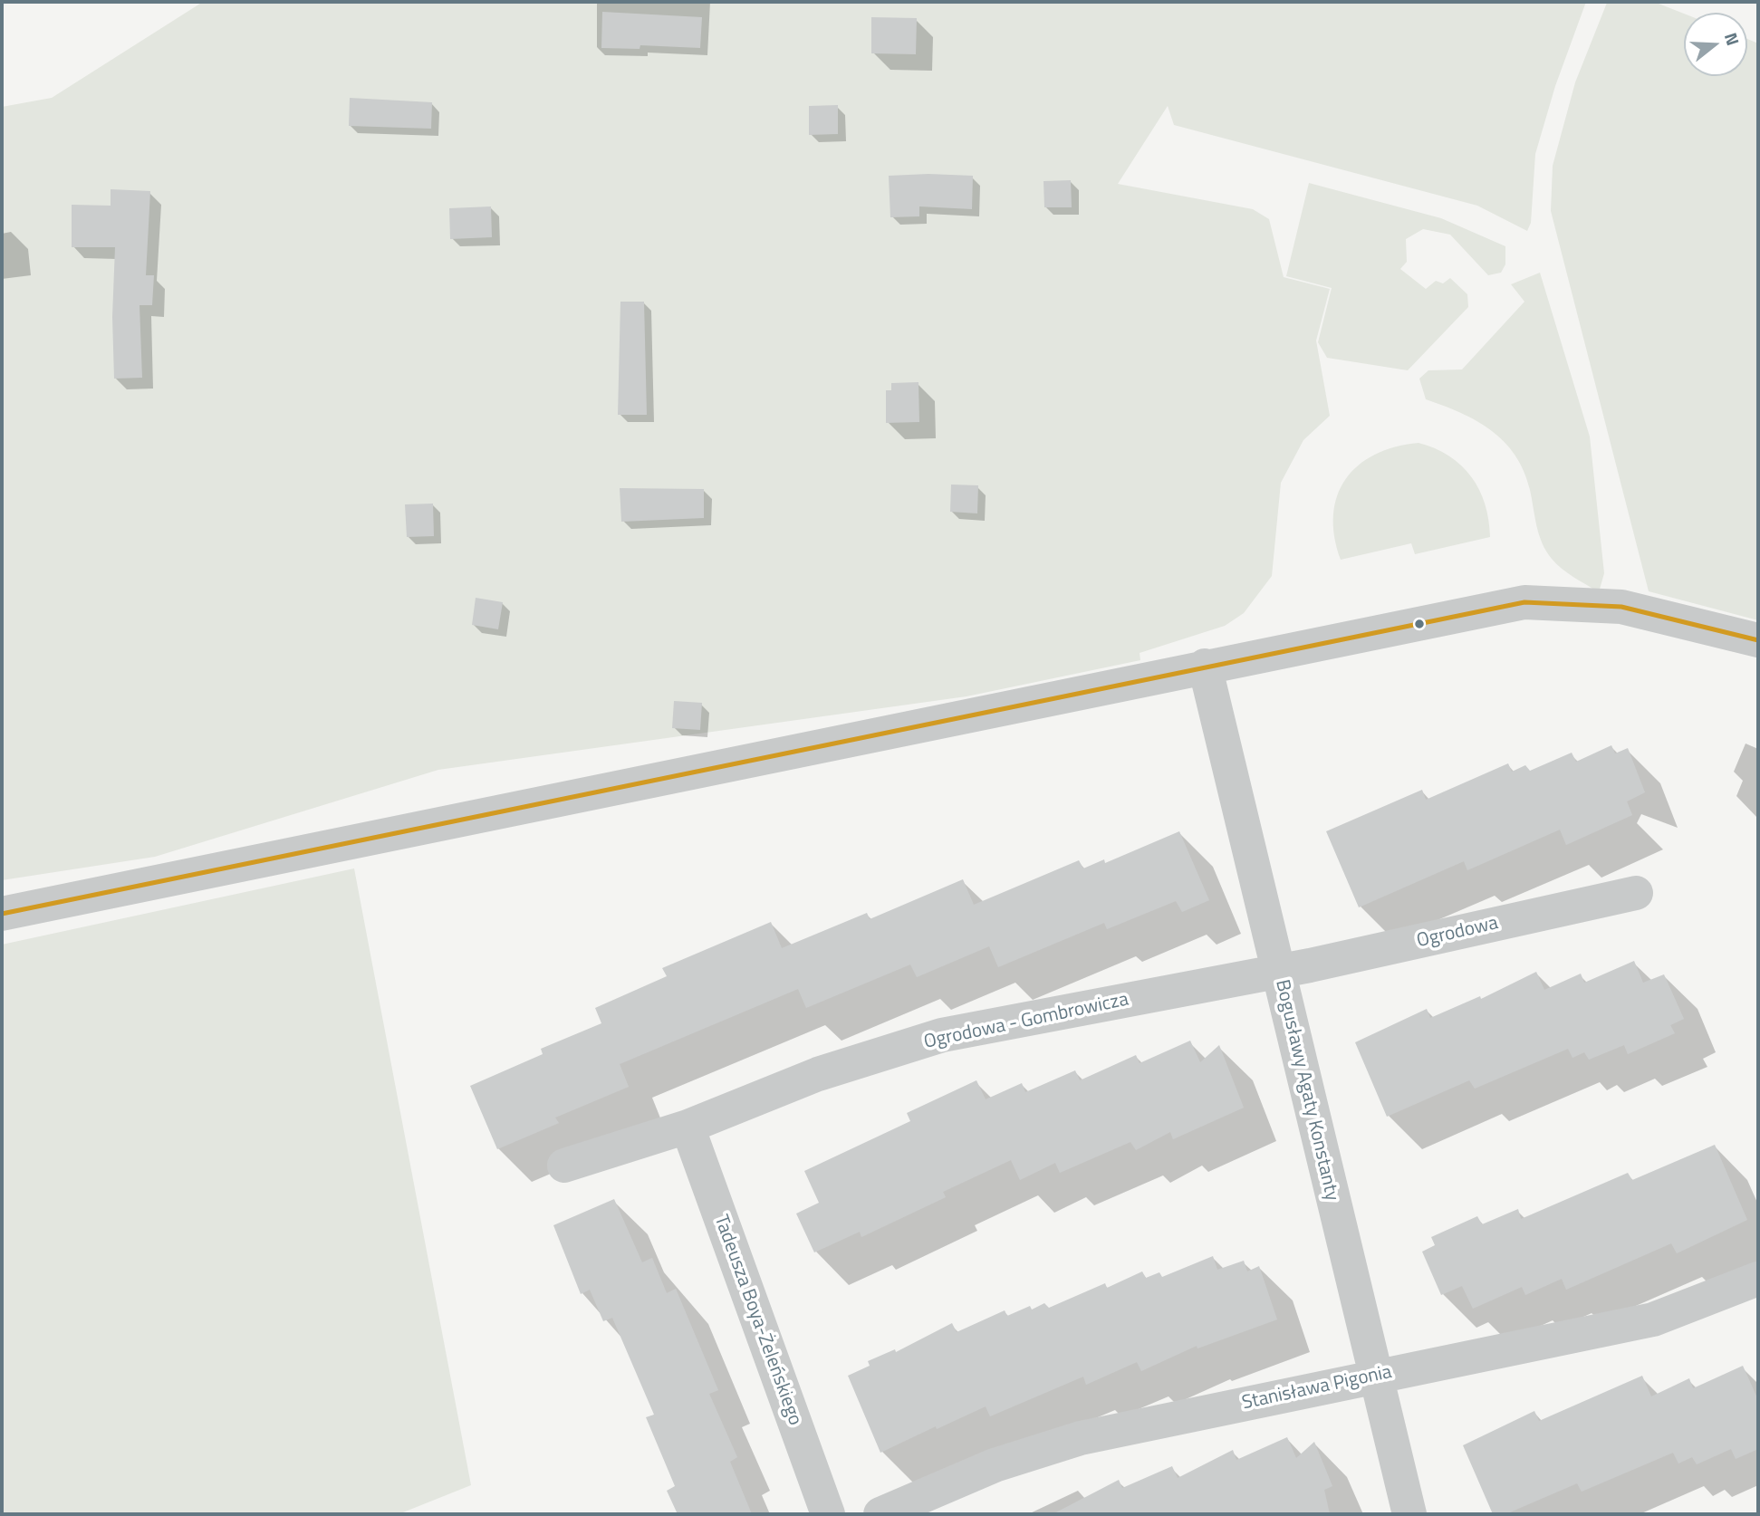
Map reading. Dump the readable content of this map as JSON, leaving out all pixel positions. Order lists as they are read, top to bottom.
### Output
{
  "streets": {
    "street": [
      "Ogrodowa",
      "Ogrodowa - Gombrowicza",
      "Bogusławy Agaty Konstanty",
      "Tadeusza Boya-Żeleńskiego",
      "Stanisława Pigonia"
    ]
  },
  "crossings": [
    ["Ogrodowa", "Ogrodowa - Gombrowicza"],
    ["Ogrodowa", "Bogusławy Agaty Konstanty"],
    ["Ogrodowa - Gombrowicza", "Bogusławy Agaty Konstanty"],
    ["Ogrodowa - Gombrowicza", "Tadeusza Boya-Żeleńskiego"],
    ["Bogusławy Agaty Konstanty", "Stanisława Pigonia"]
  ],
  "north": "right"
}
